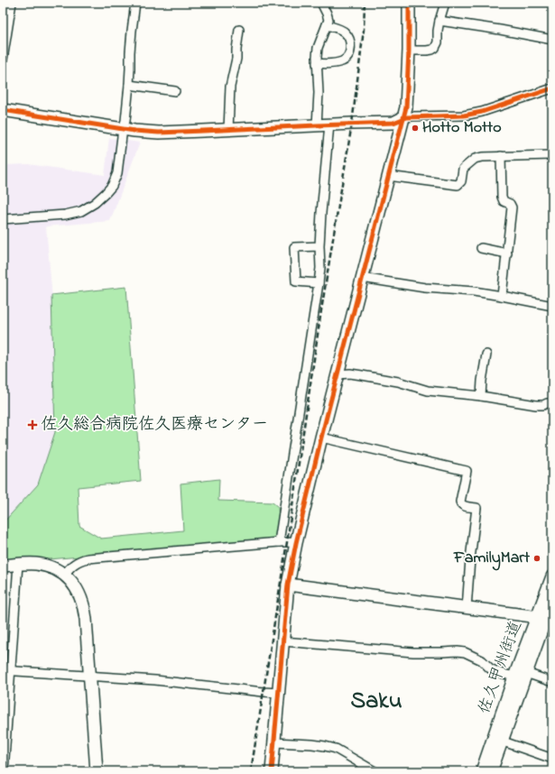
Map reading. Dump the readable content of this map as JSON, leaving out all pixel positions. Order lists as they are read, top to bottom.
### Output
{
  "streets": {
    "street": ["佐久甲州街道"]
  },
  "districts": ["Saku"],
  "places": {
    "other": ["Hotto Motto", "FamilyMart"],
    "health": ["佐久総合病院佐久医療センター"]
  }
}
